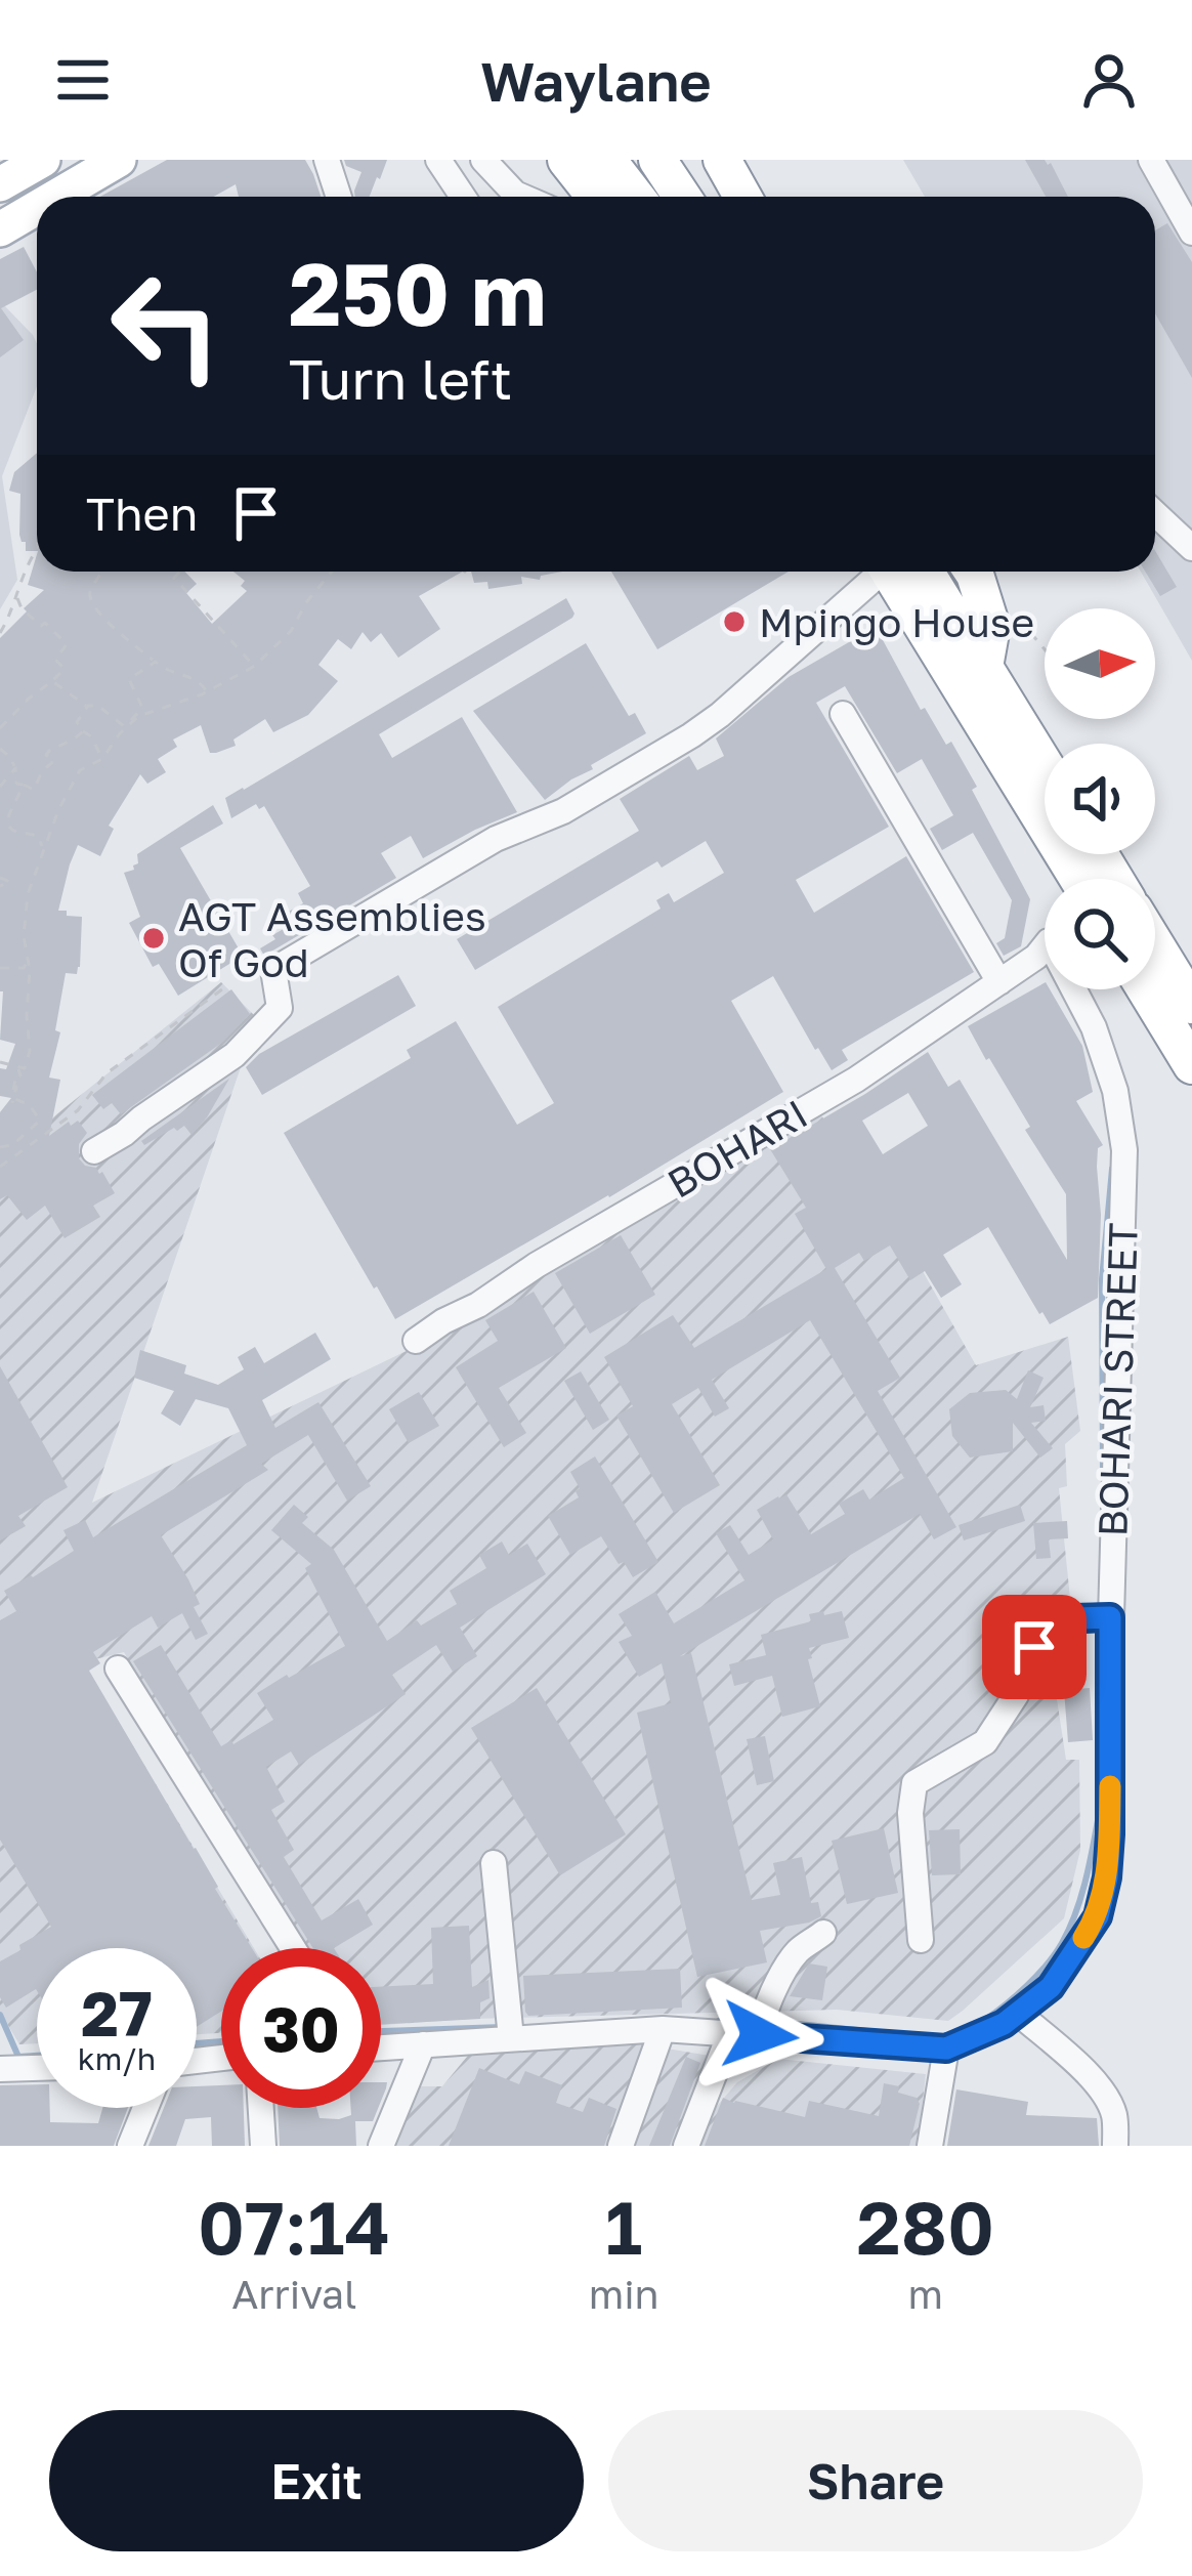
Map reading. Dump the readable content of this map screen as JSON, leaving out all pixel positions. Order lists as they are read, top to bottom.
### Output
{
  "streets": {
    "street": ["BOHARI", "BOHARI STREET"]
  },
  "places": ["Mpingo House", "AGT Assemblies Of God"],
  "north": "right",
  "page": {
    "header": "Waylane",
    "turn": ["250 m", "Turn left"],
    "then": "Then",
    "speed": "27 km/h",
    "limit": "30",
    "eta": [
      "07:14",
      "Arrival",
      "1",
      "min",
      "280",
      "m"
    ],
    "buttons": ["Exit", "Share"]
  }
}
